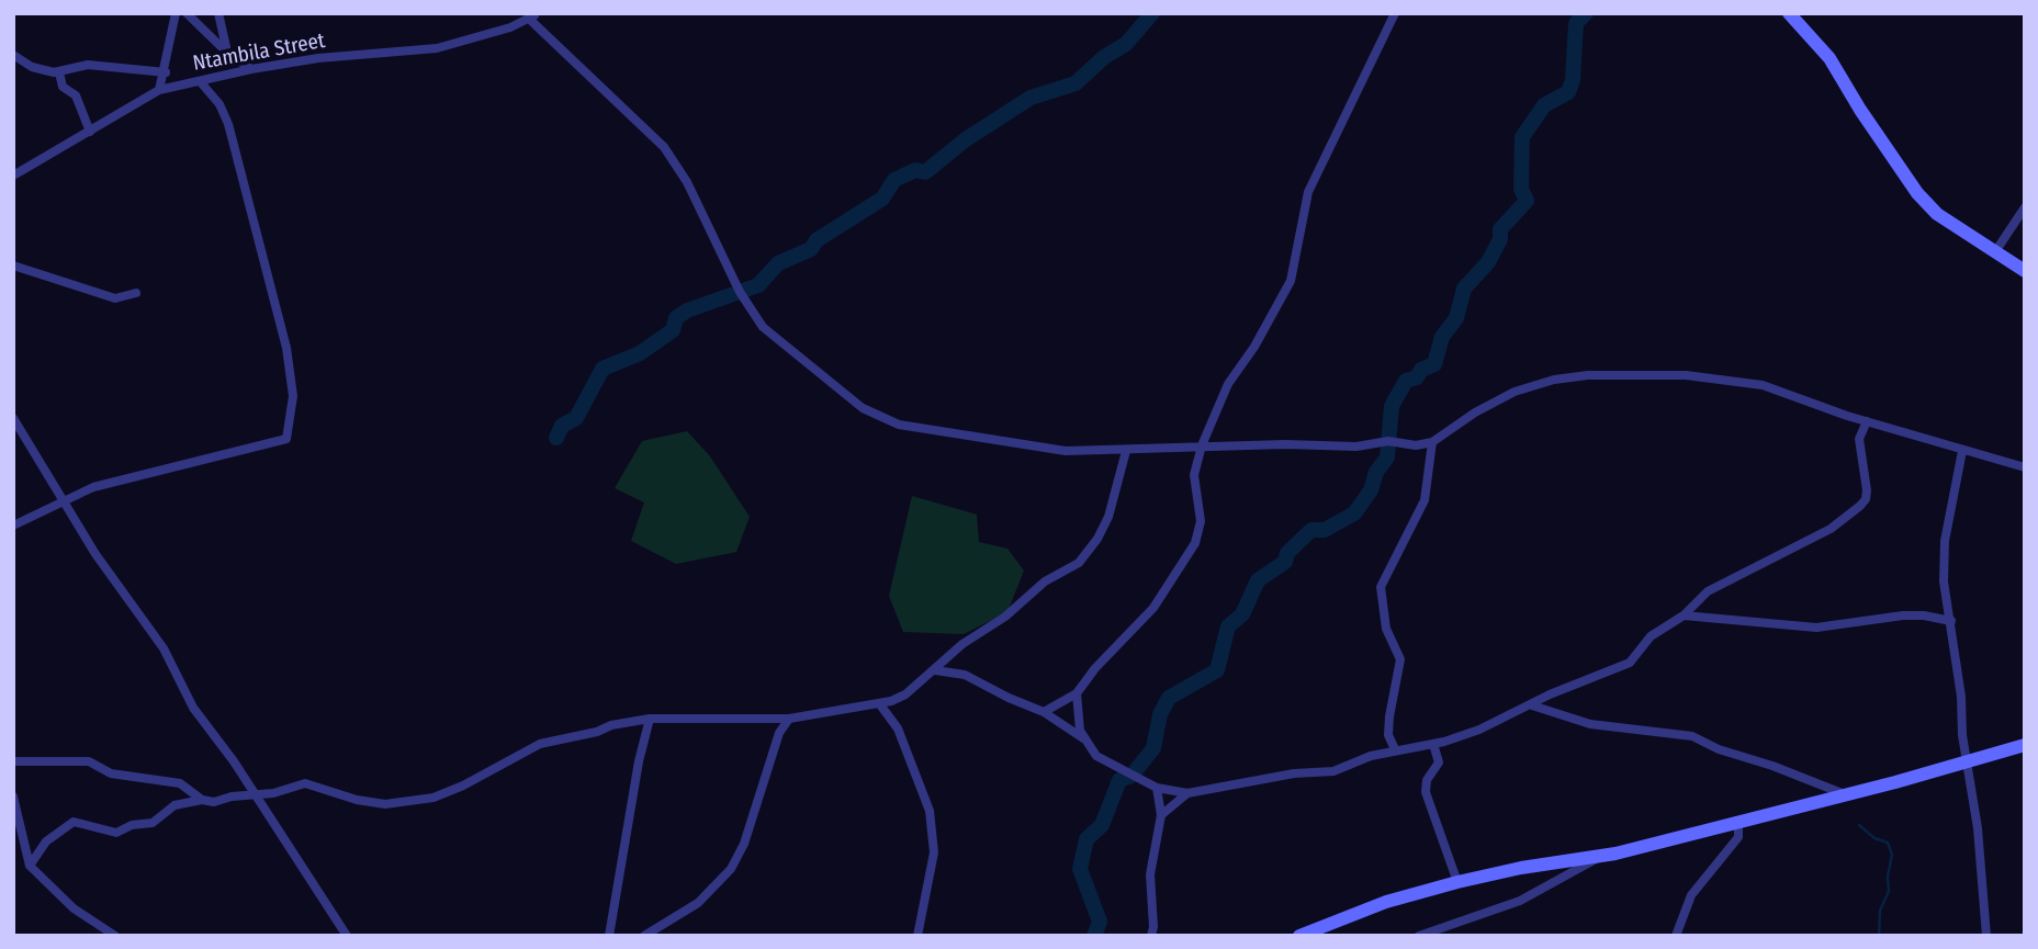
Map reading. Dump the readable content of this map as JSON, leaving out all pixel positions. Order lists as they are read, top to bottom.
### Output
{
  "streets": {
    "street": ["Ntambila Street"]
  }
}
